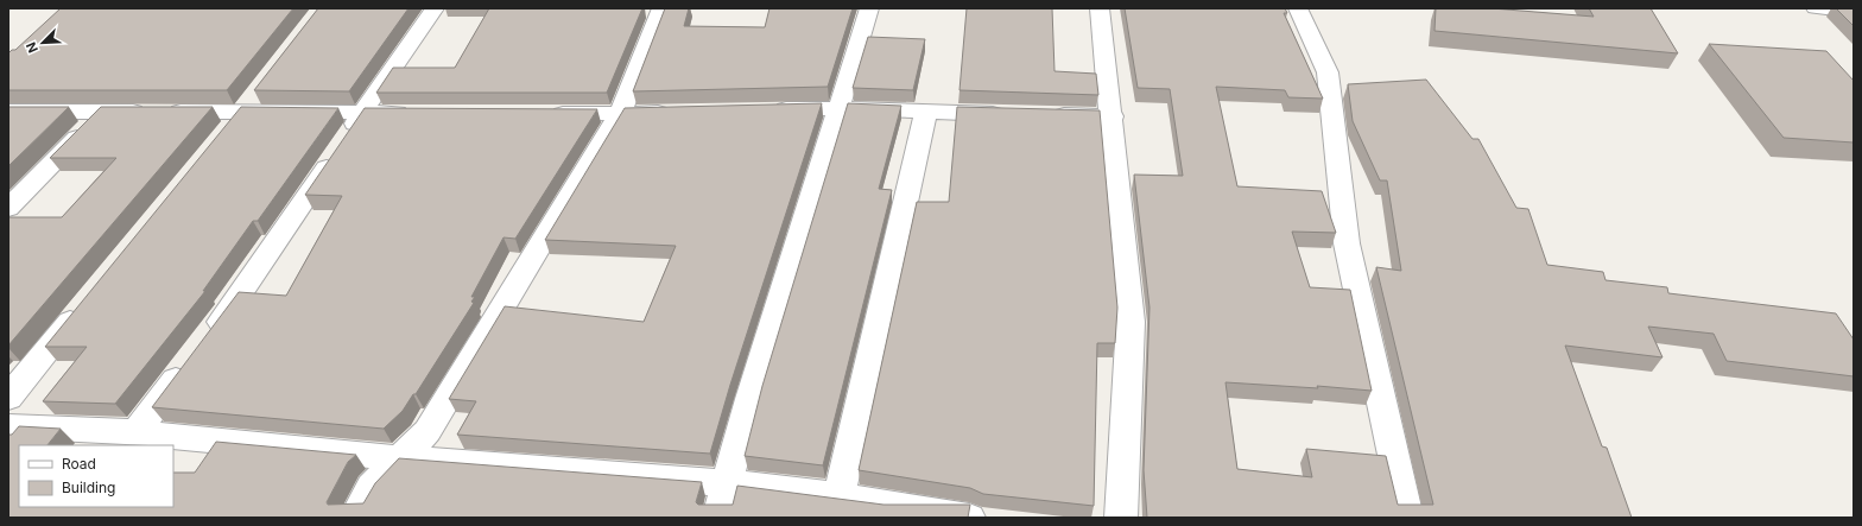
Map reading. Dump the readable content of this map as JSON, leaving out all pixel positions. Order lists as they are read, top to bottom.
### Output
{
  "legend": ["Road", "Building"],
  "north": "bottom left"
}
